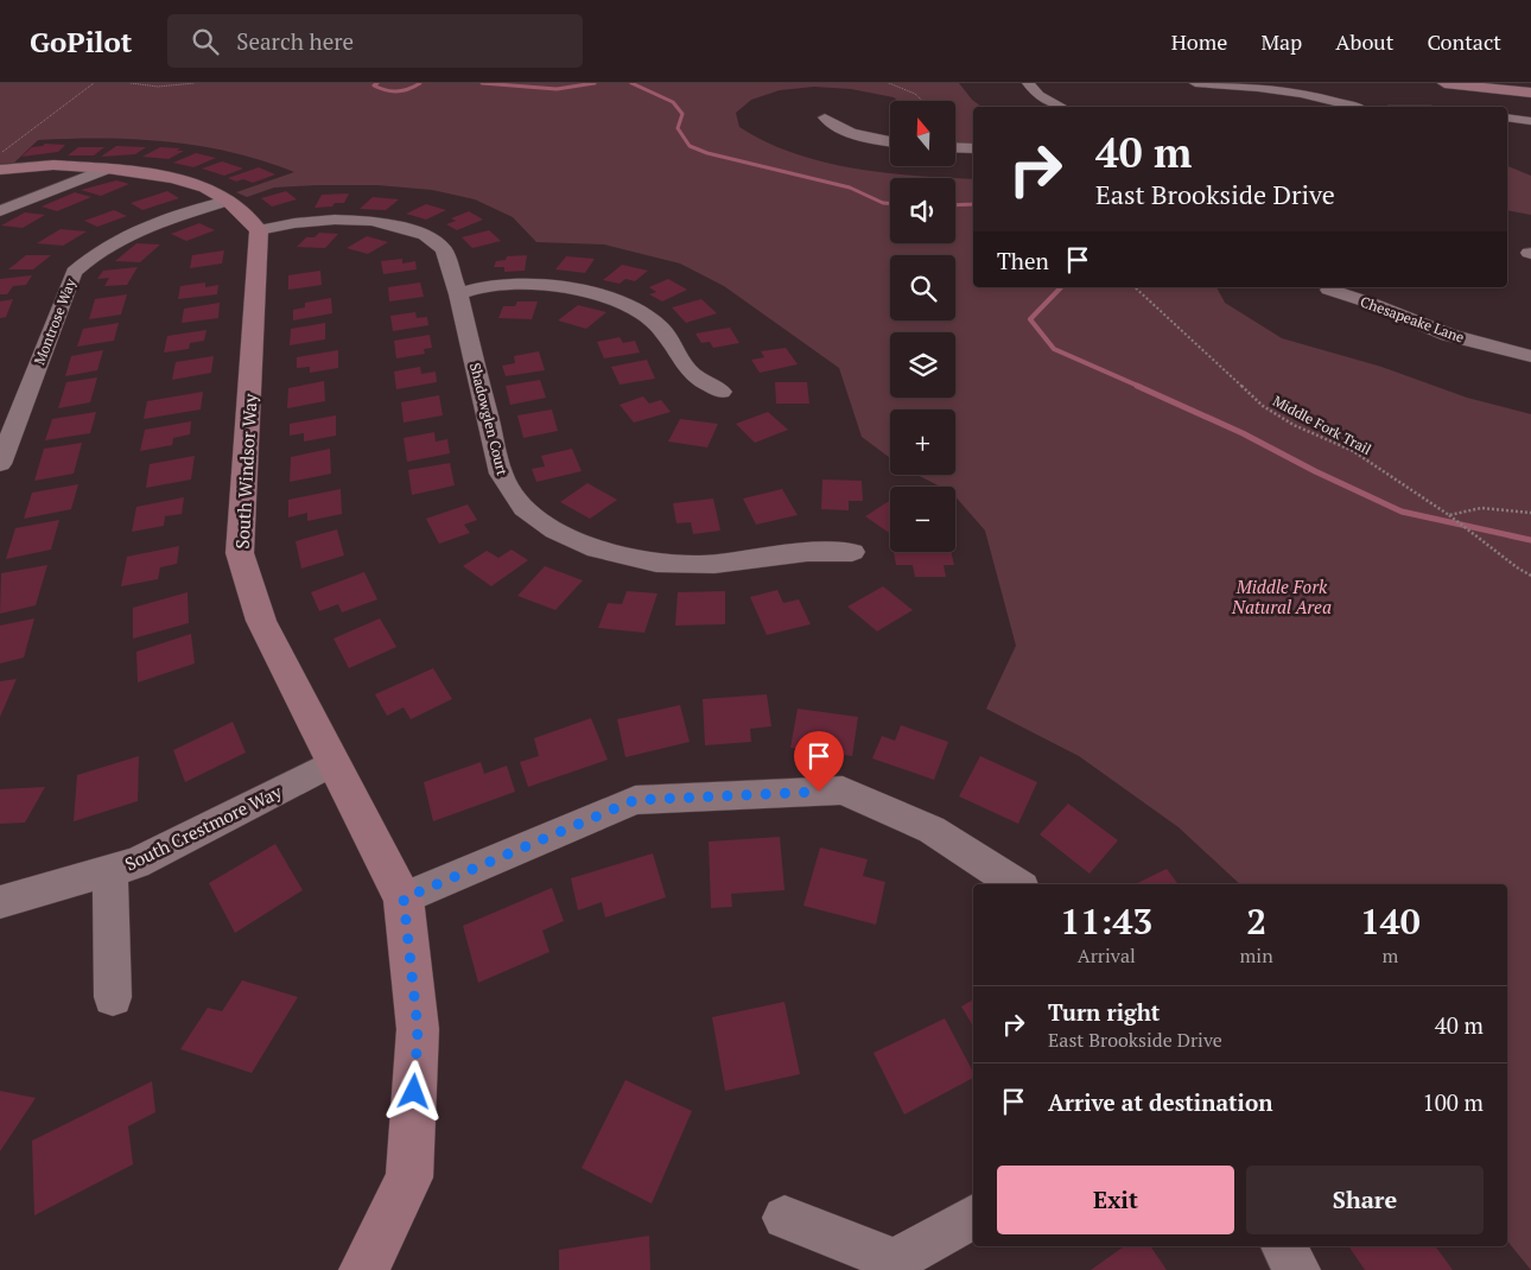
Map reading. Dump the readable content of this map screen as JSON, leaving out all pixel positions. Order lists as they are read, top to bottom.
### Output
{
  "streets": {
    "street": [
      "Chesapeake Lane",
      "Montrose Way",
      "Shadowglen Court",
      "South Windsor Way",
      "South Crestmore Way"
    ],
    "path": ["Middle Fork Trail"]
  },
  "crossings": [
    ["Shadowglen Court", "South Windsor Way"],
    ["South Windsor Way", "South Crestmore Way"]
  ],
  "parks": ["Middle Fork Natural Area"],
  "north": "top",
  "page": {
    "header": "GoPilot",
    "search": "Search here",
    "nav": [
      "Home",
      "Map",
      "About",
      "Contact"
    ],
    "map_buttons": ["+", "−"],
    "turn": ["40 m", "East Brookside Drive"],
    "then": "Then",
    "eta": [
      "11:43",
      "Arrival",
      "2",
      "min",
      "140",
      "m"
    ],
    "list": [
      {
        "name": "Turn right",
        "note": "East Brookside Drive",
        "value": "40 m"
      },
      {
        "name": "Arrive at destination",
        "value": "100 m"
      }
    ],
    "buttons": ["Exit", "Share"]
  }
}
